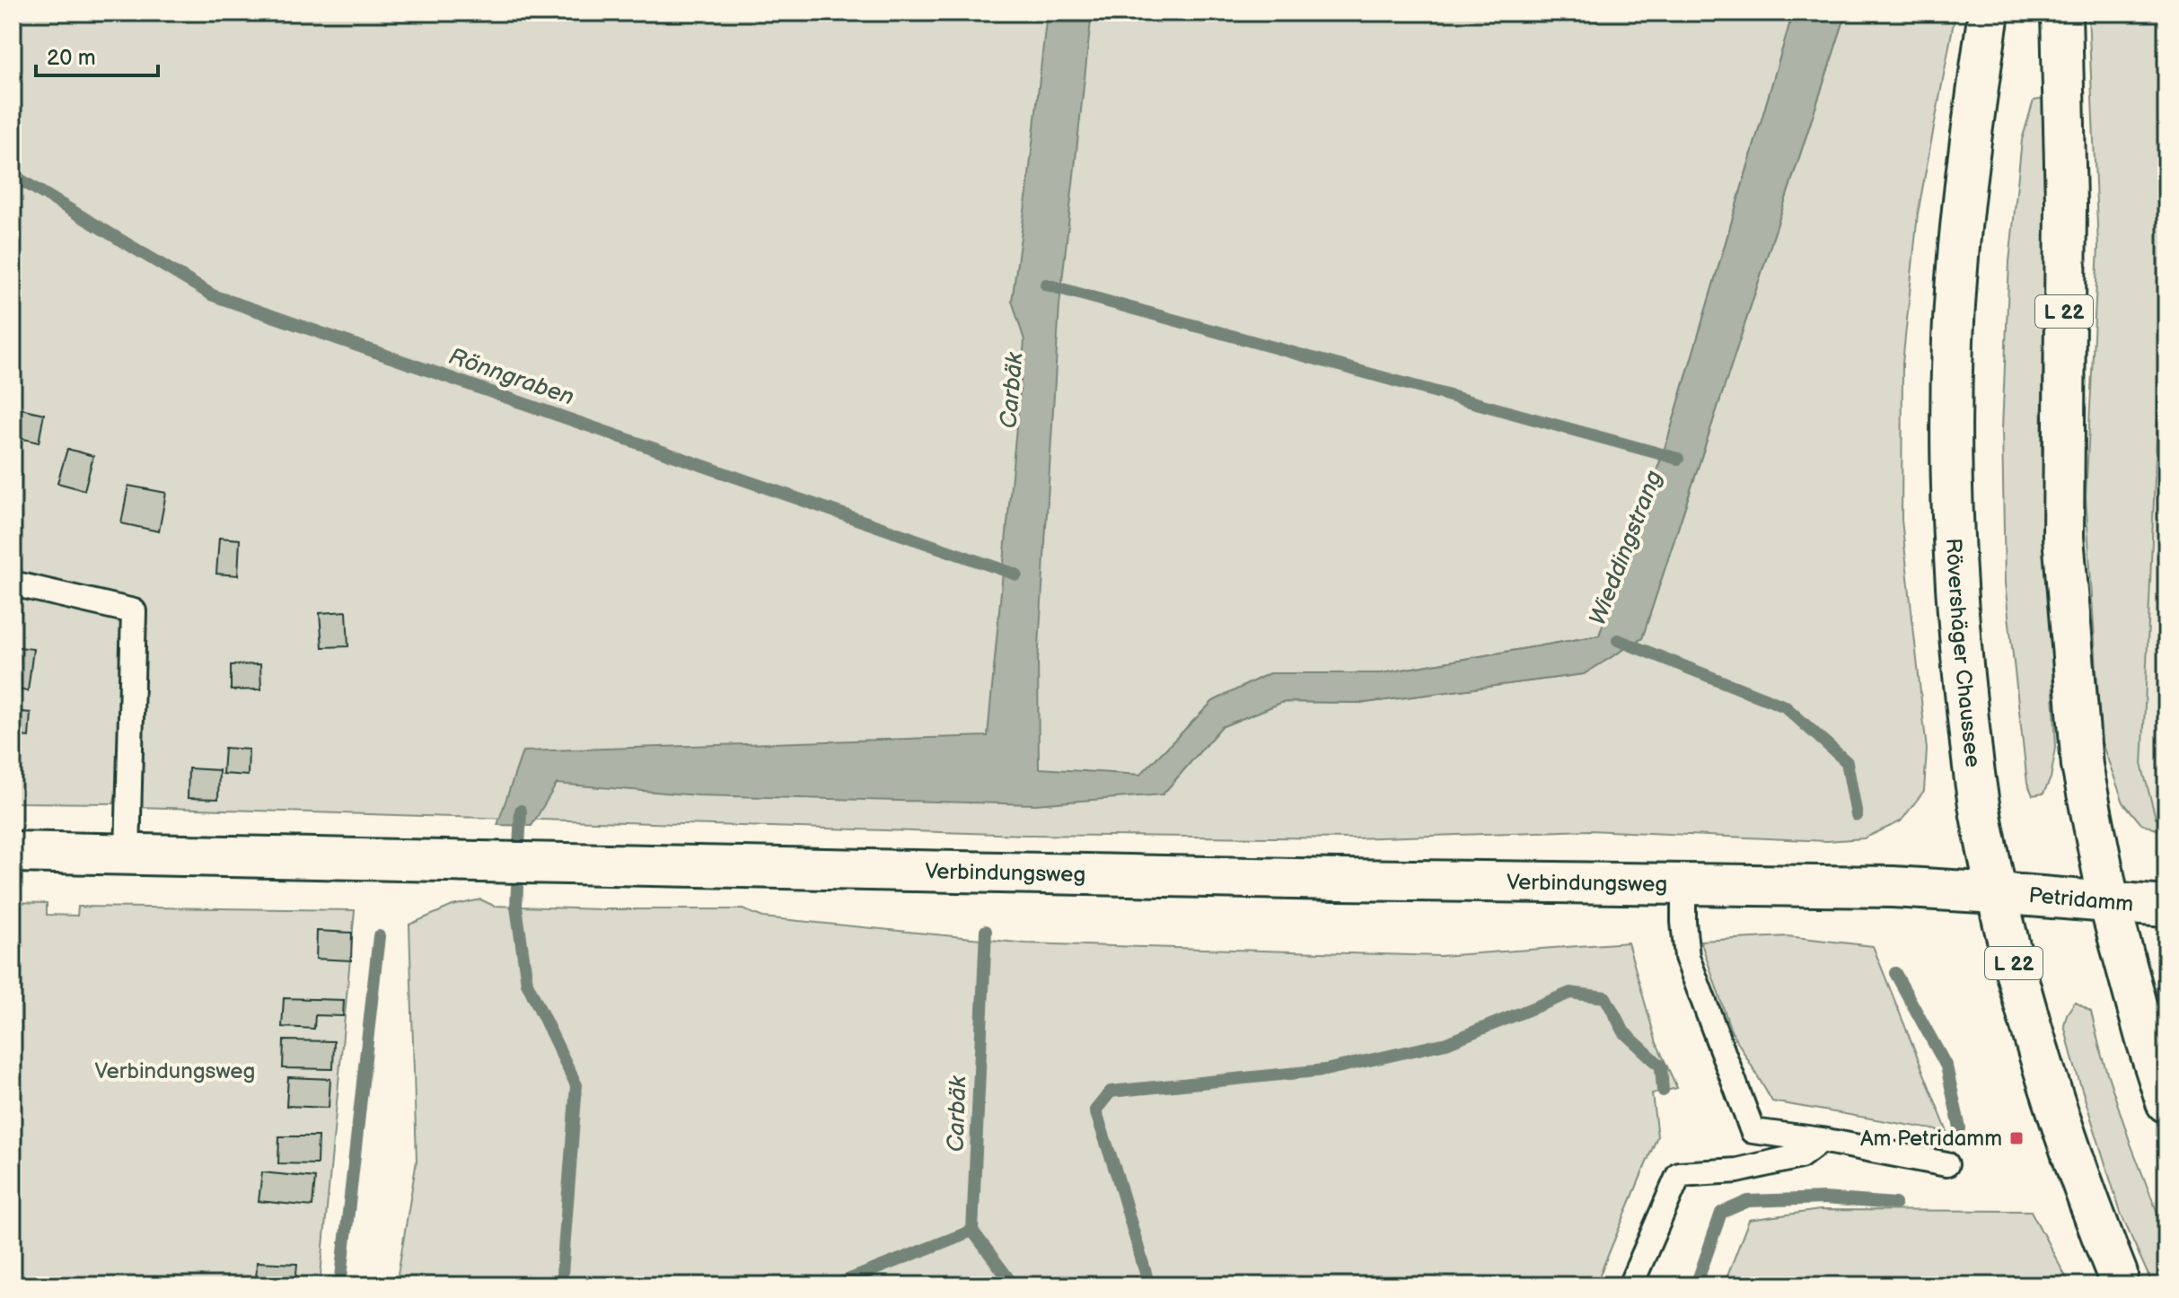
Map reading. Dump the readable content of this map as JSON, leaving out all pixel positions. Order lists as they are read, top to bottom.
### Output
{
  "streets": {
    "main road": [
      "L 22",
      "Rövershäger Chaussee",
      "Verbindungsweg",
      "Petridamm"
    ]
  },
  "crossings": [
    ["L 22", "Petridamm"],
    ["Rövershäger Chaussee", "Verbindungsweg"],
    ["Rövershäger Chaussee", "Petridamm"],
    ["Verbindungsweg", "Petridamm"]
  ],
  "water": ["Rönngraben", "Carbäk", "Wieddingstrang"],
  "parks": ["Verbindungsweg"],
  "places": {
    "transit": ["Am Petridamm"]
  },
  "scale_bar": "20 m"
}
